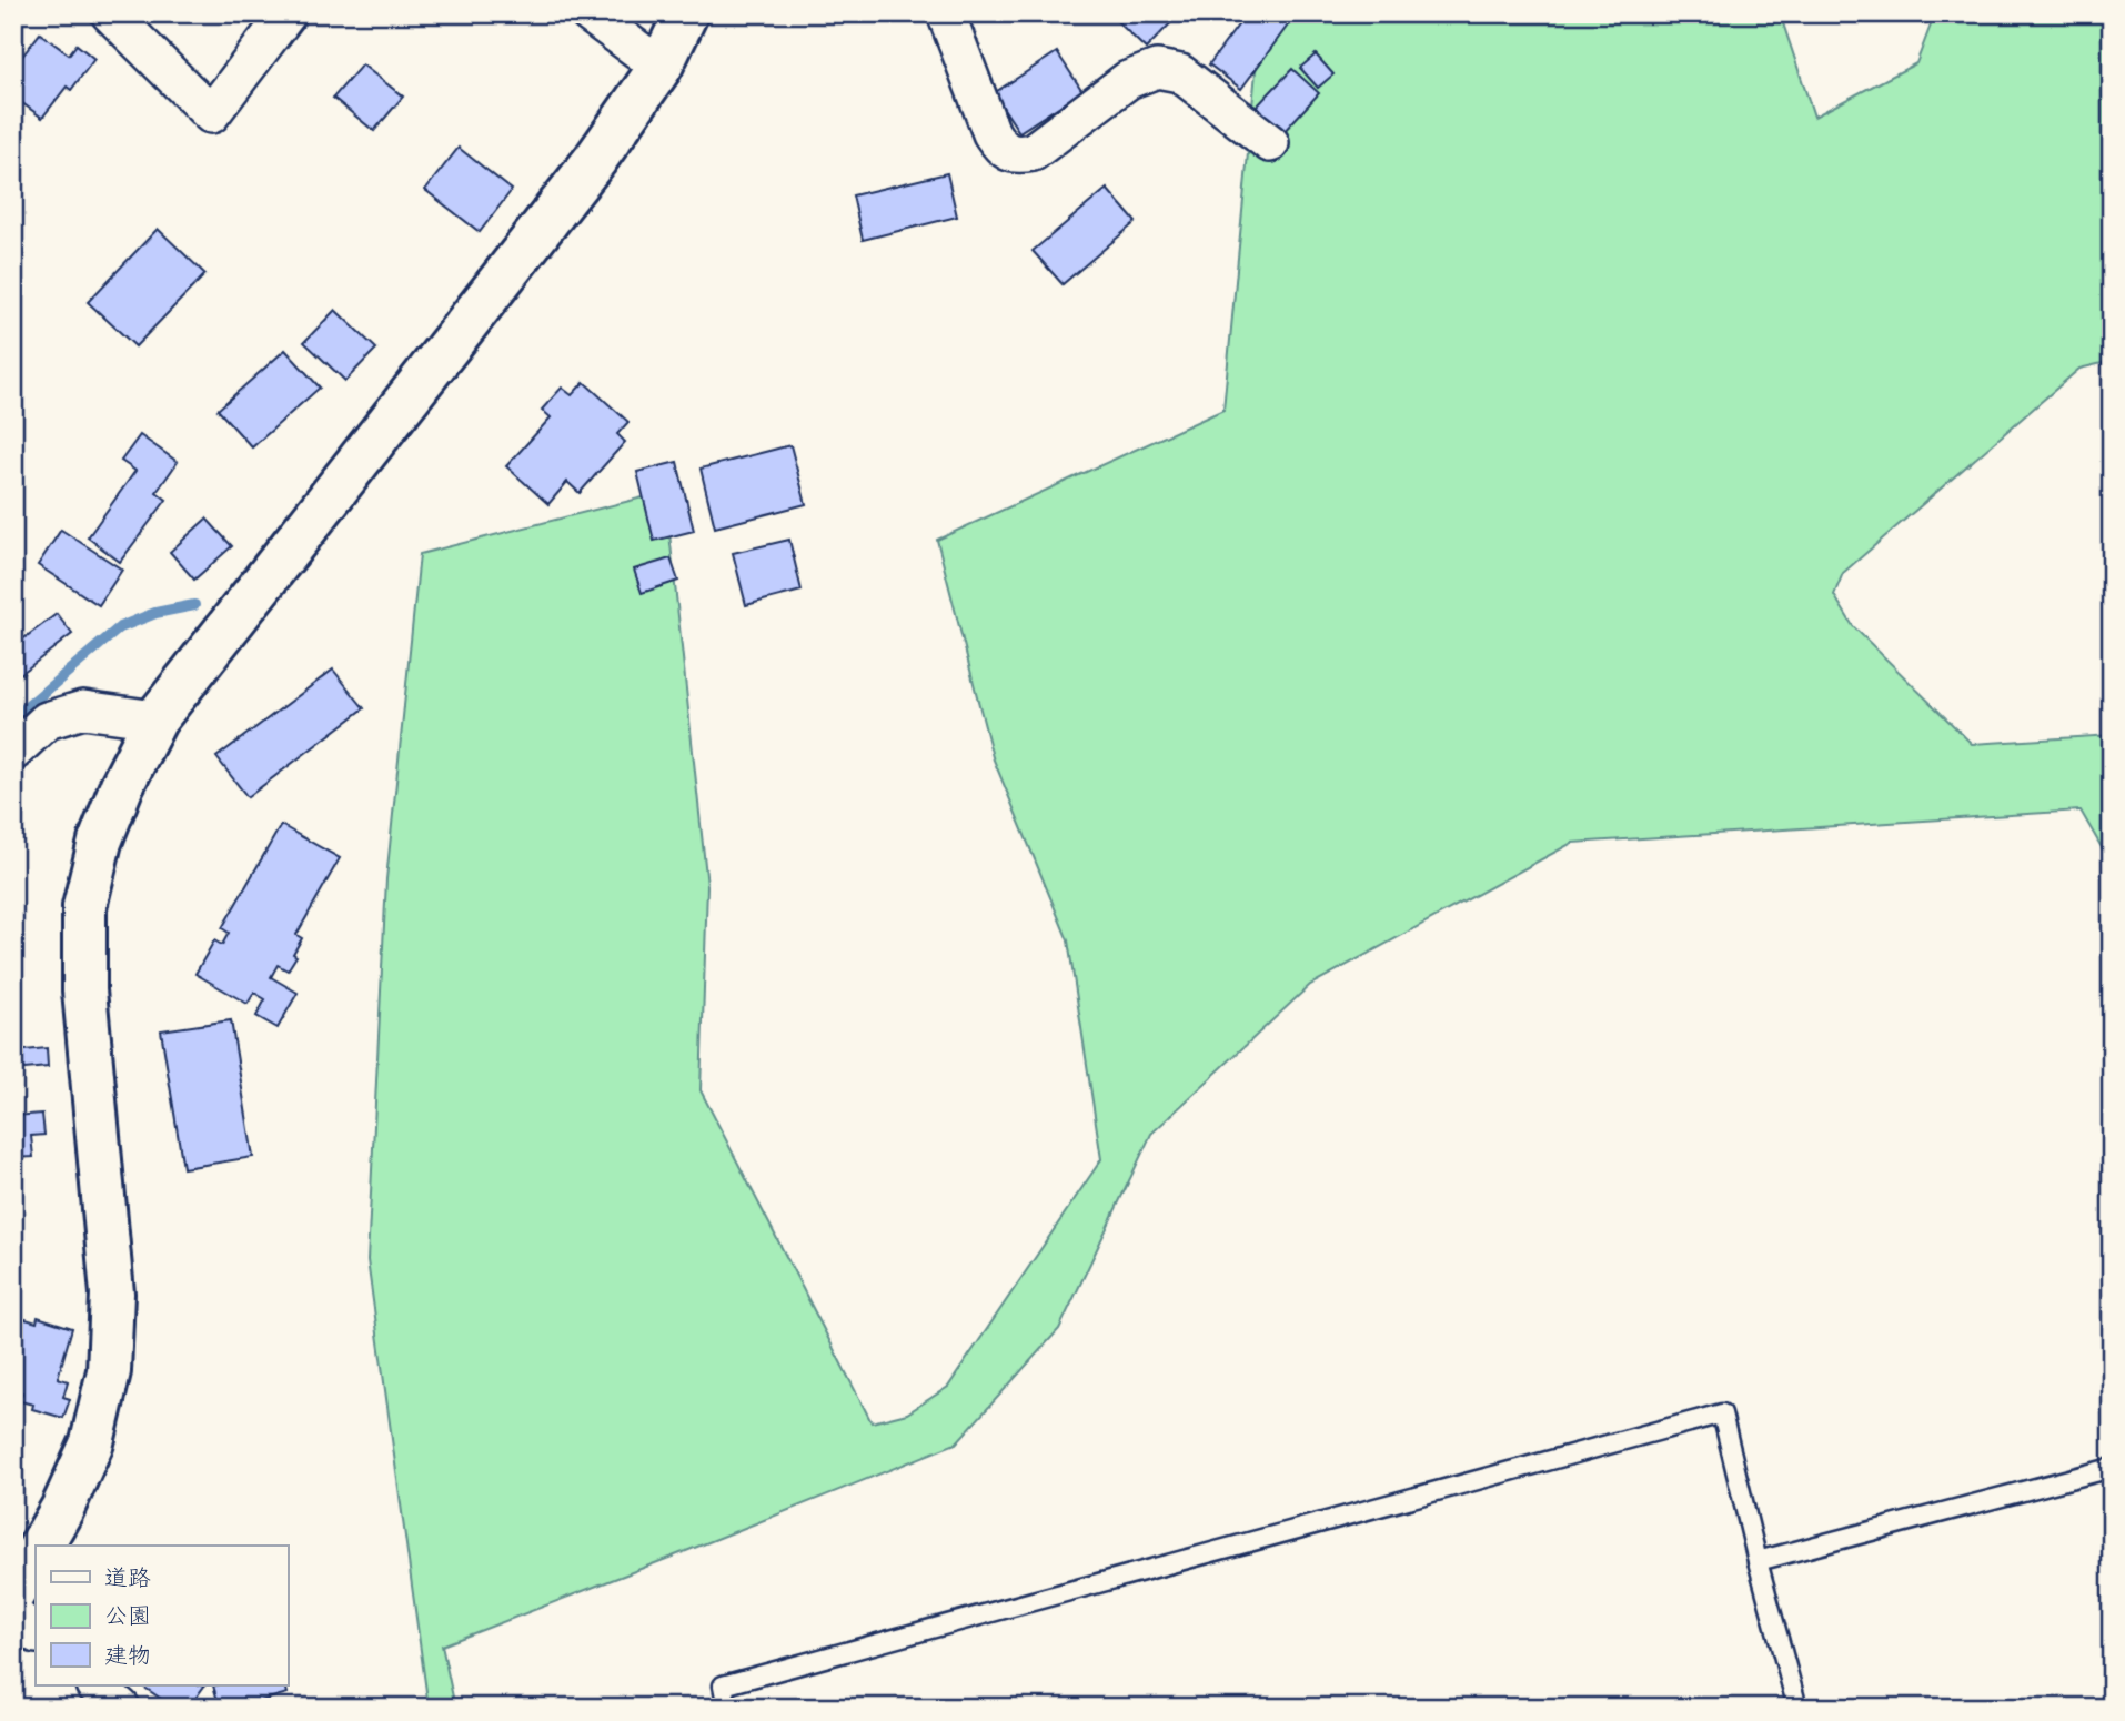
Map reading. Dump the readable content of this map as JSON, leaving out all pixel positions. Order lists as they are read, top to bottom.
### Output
{
  "legend": ["道路", "公園", "建物"]
}
